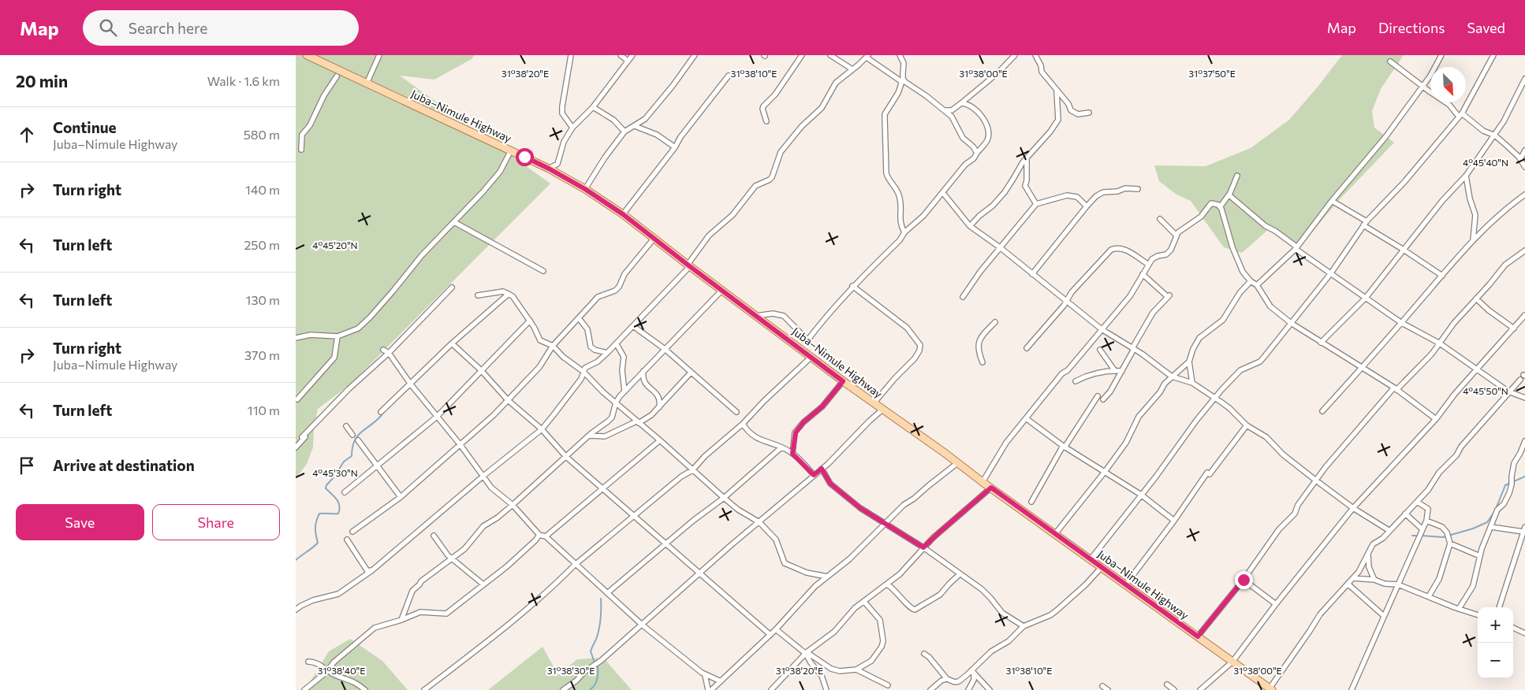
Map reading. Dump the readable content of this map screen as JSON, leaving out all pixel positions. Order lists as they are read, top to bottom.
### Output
{
  "streets": {
    "main road": ["Juba–Nimule Highway"]
  },
  "north": "bottom right",
  "page": {
    "header": "Map",
    "search": "Search here",
    "nav": ["Map", "Directions", "Saved"],
    "heading": ["20 min", "Walk · 1.6 km"],
    "list": [
      ["Continue", "Juba–Nimule Highway", "580 m"],
      ["Turn right", "140 m"],
      ["Turn left", "250 m"],
      ["Turn left", "130 m"],
      ["Turn right", "Juba–Nimule Highway", "370 m"],
      ["Turn left", "110 m"],
      "Arrive at destination"
    ],
    "buttons": ["Save", "Share"],
    "map_buttons": ["+", "−"]
  },
  "coordinates": [
    "31°38'20\"E",
    "31°38'10\"E",
    "31°38'00\"E",
    "31°37'50\"E",
    "4°45'40\"N",
    "4°45'20\"N",
    "4°45'50\"N",
    "4°45'30\"N",
    "31°38'40\"E",
    "31°38'30\"E"
  ]
}
